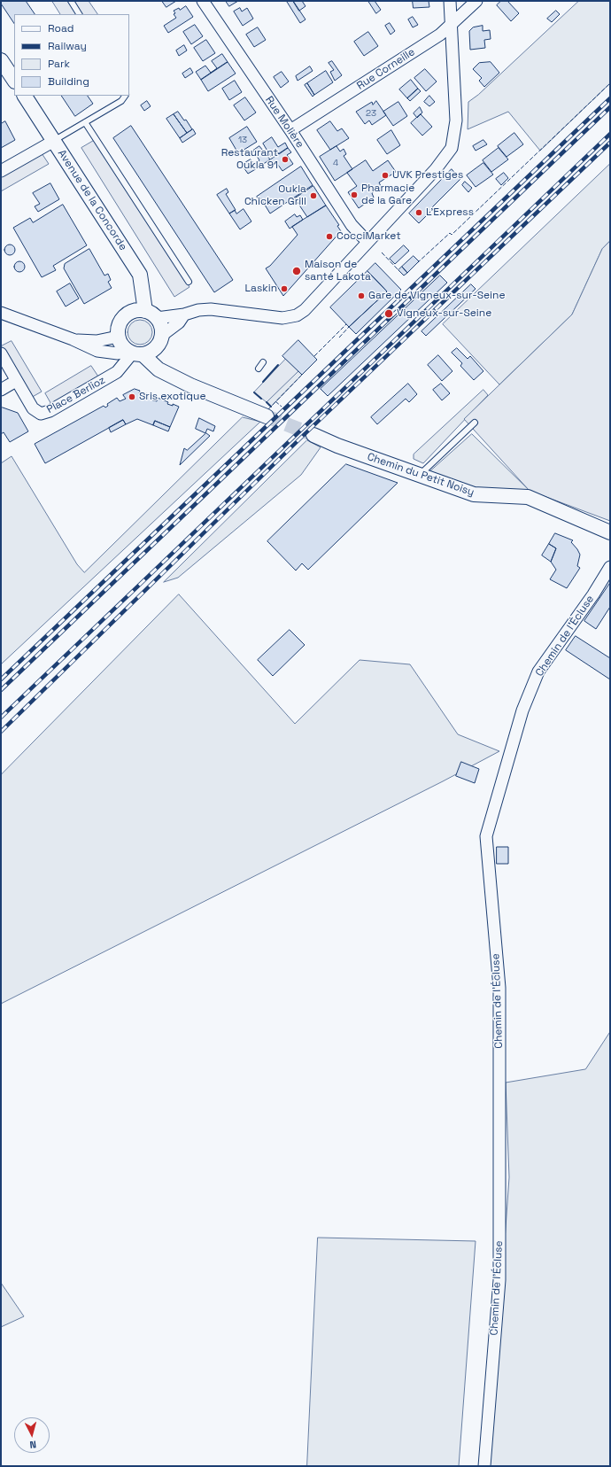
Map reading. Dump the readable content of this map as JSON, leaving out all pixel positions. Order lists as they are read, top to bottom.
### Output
{
  "streets": {
    "street": [
      "Rue Corneille",
      "Rue Molière",
      "Avenue de la Concorde",
      "Place Berlioz",
      "Chemin du Petit Noisy",
      "Chemin de l'Écluse"
    ]
  },
  "crossings": [
    ["Rue Corneille", "Rue Molière"],
    ["Avenue de la Concorde", "Place Berlioz"]
  ],
  "places": [
    "Restaurant Oukla 91",
    "UVK Prestiges",
    "Pharmacie de la Gare",
    "Oukla Chicken Grill",
    "L'Express",
    "CocciMarket",
    "Maison de santé Lakota",
    "Laskin",
    "Gare de Vigneux-sur-Seine",
    "Vigneux-sur-Seine",
    "Sris exotique"
  ],
  "house_numbers": ["23", "13", "4"],
  "legend": [
    "Road",
    "Railway",
    "Park",
    "Building"
  ],
  "north": "bottom"
}
